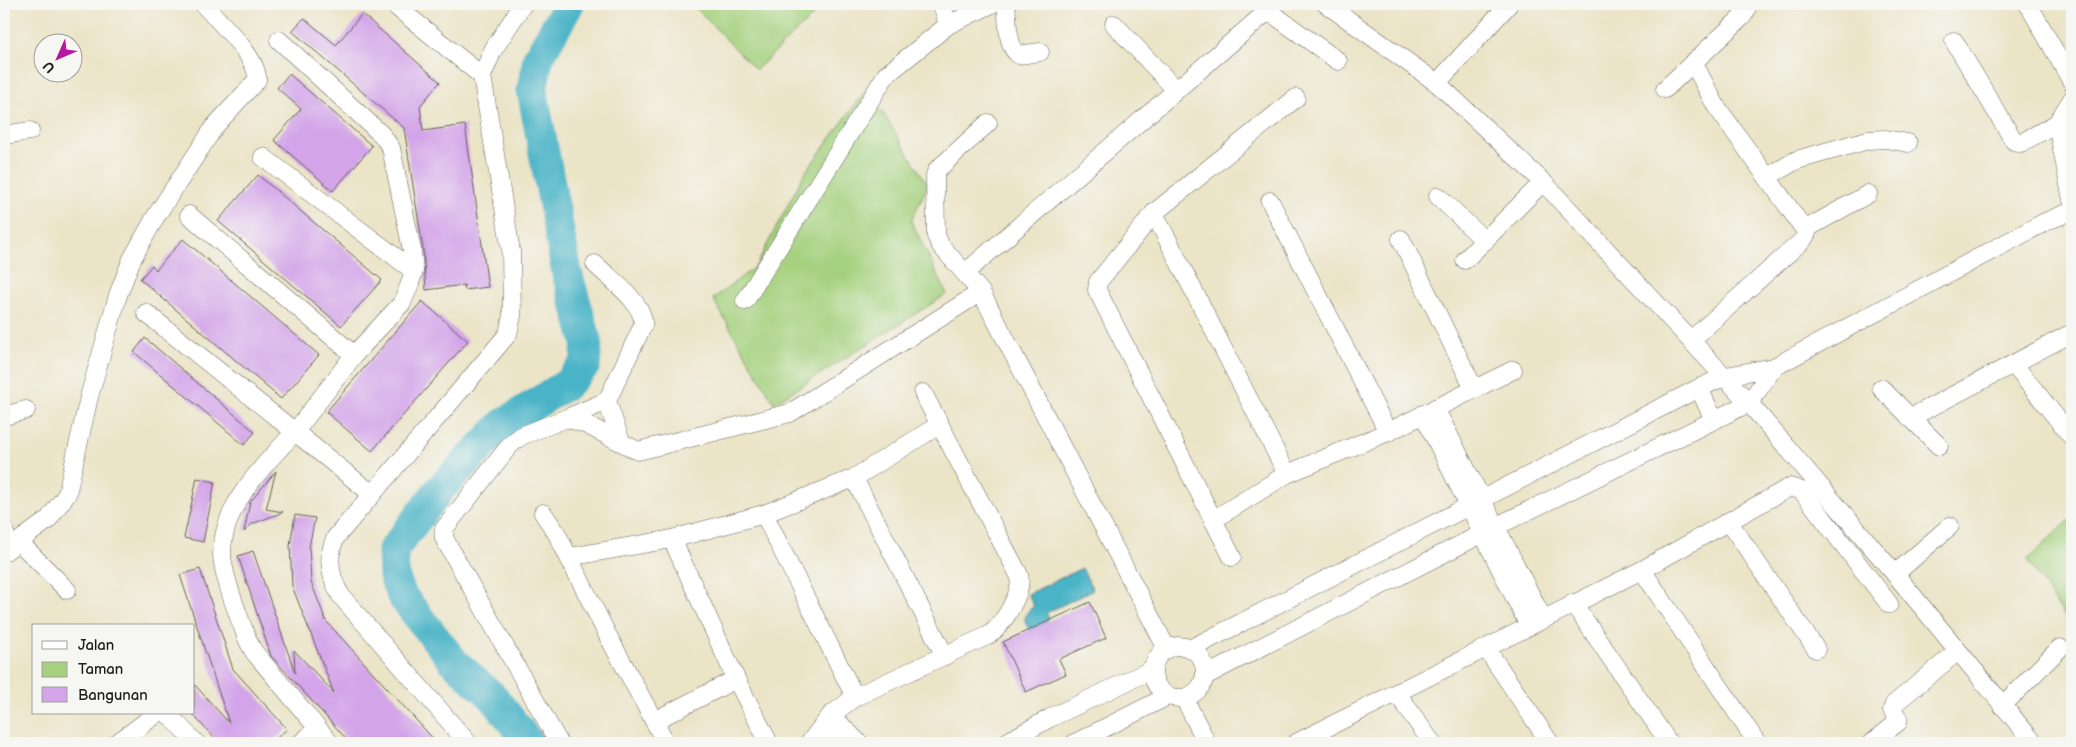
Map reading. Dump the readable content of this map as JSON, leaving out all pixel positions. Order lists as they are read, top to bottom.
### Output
{
  "legend": ["Jalan", "Taman", "Bangunan"],
  "north": "bottom left"
}
